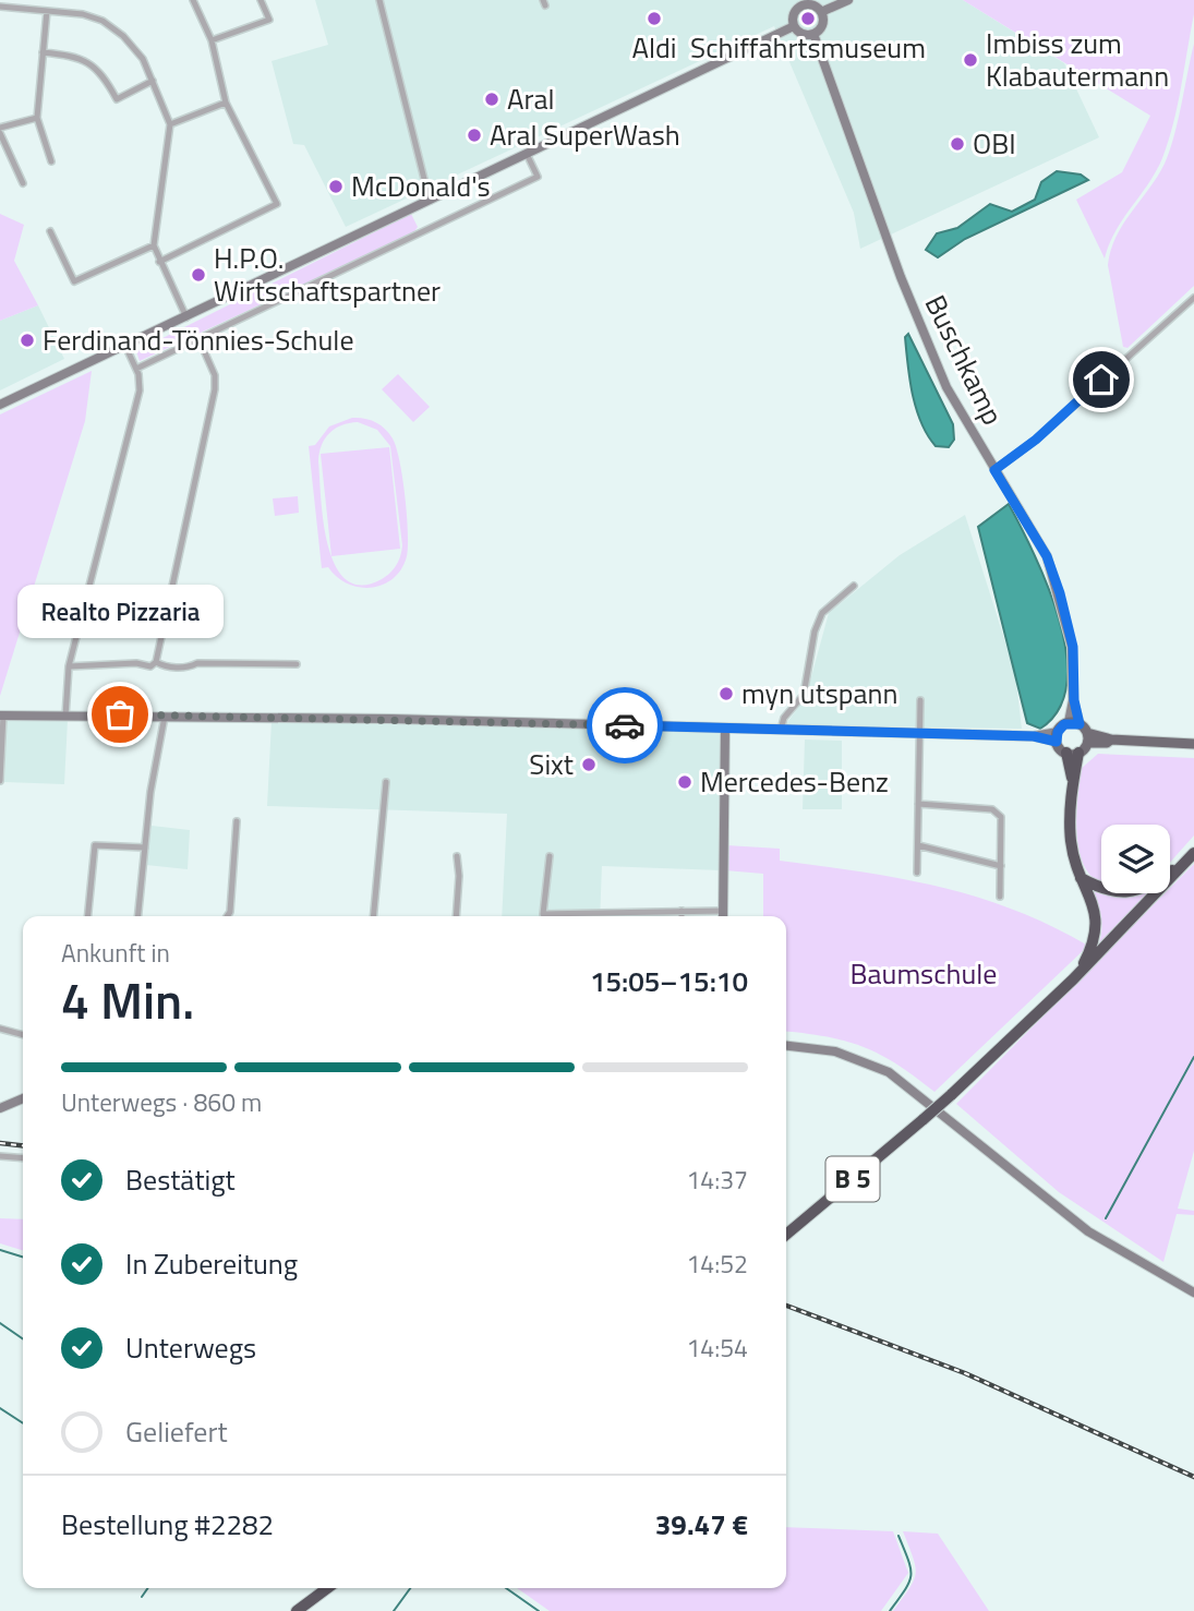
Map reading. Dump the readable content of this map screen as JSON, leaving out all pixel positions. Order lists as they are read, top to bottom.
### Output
{
  "streets": {
    "highway": ["B 5"],
    "street": ["Buschkamp"]
  },
  "parks": ["Baumschule"],
  "places": [
    "Aldi",
    "Schiffahrtsmuseum",
    "Imbiss zum Klabautermann",
    "Aral",
    "Aral SuperWash",
    "OBI",
    "McDonald's",
    "H.P.O. Wirtschaftspartner",
    "Ferdinand-Tönnies-Schule",
    "myn utspann",
    "Realto Pizzaria",
    "Sixt",
    "Mercedes-Benz"
  ],
  "page": {
    "bubble": "Realto Pizzaria",
    "heading": ["4 Min.", "Ankunft in", "15:05–15:10"],
    "panel": ["Bestellung #2282", "39.47 €"],
    "bar": "Unterwegs · 860 m",
    "list": [
      ["Bestätigt", "14:37"],
      ["In Zubereitung", "14:52"],
      ["Unterwegs", "14:54"],
      "Geliefert"
    ]
  }
}
